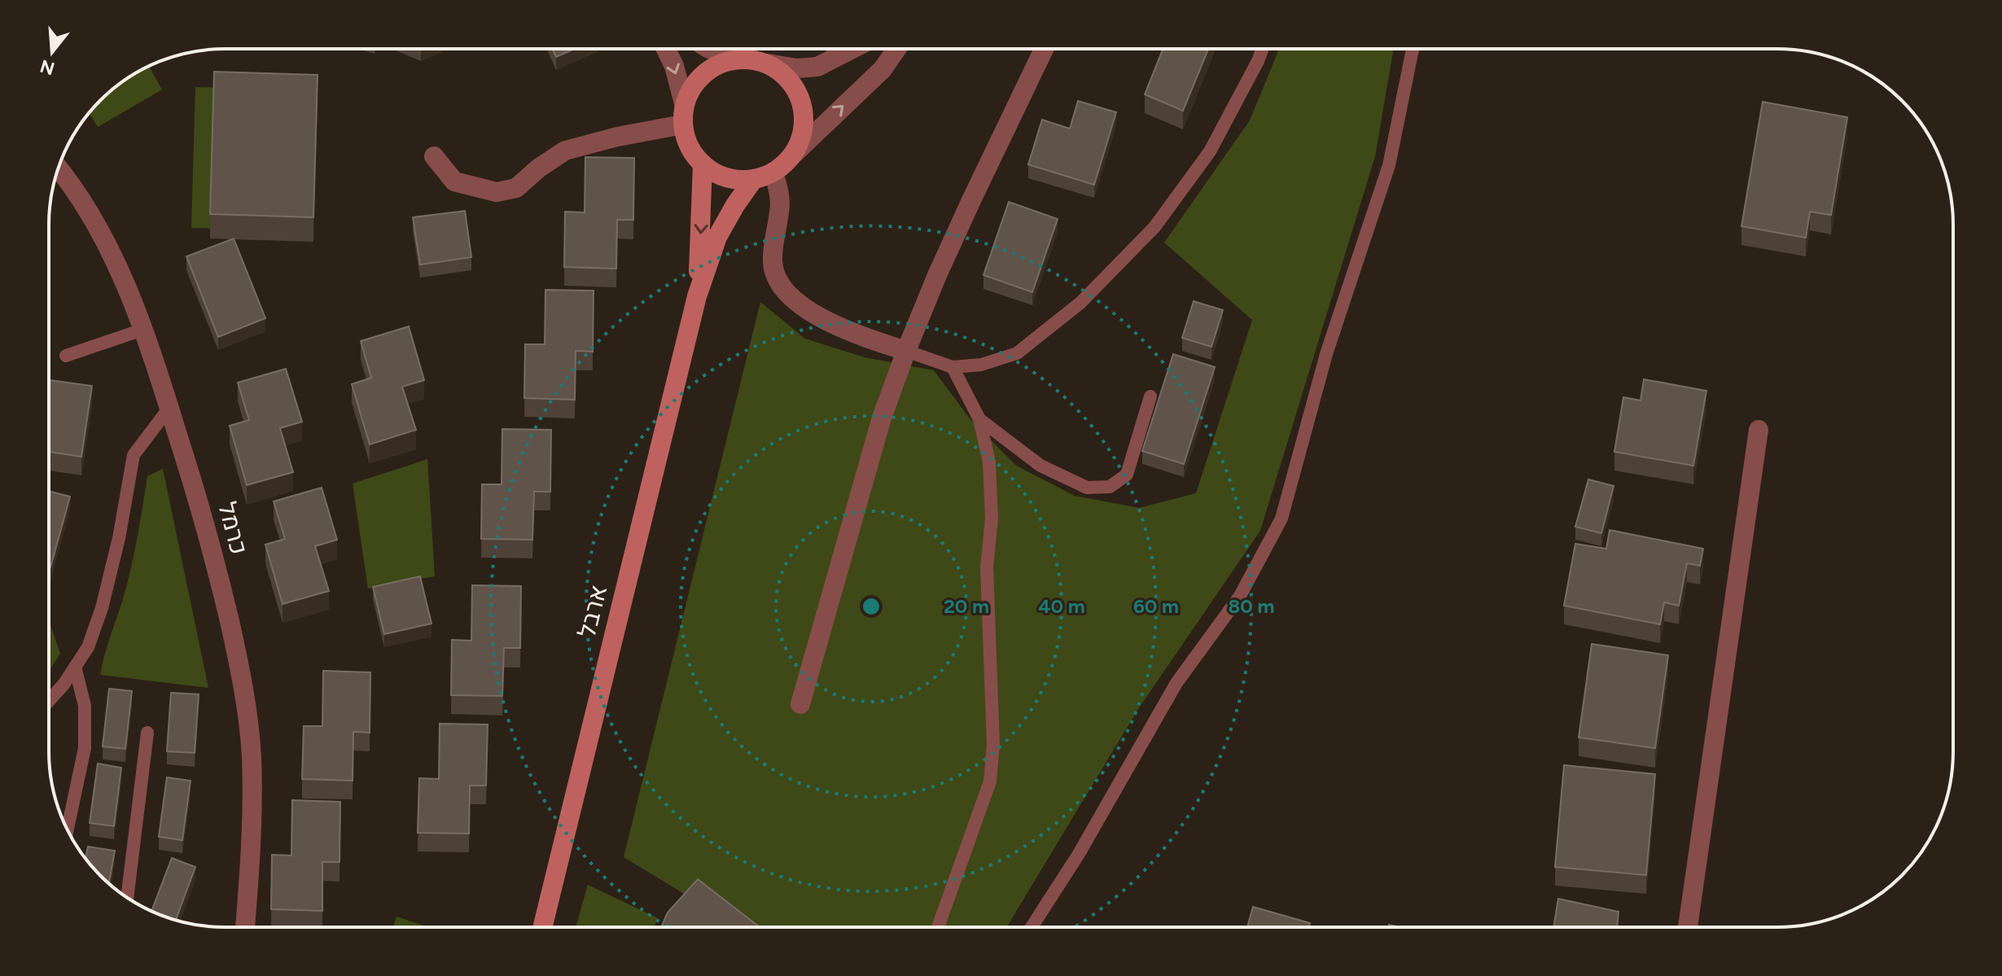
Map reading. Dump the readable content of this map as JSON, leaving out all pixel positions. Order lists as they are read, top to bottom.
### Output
{
  "streets": {
    "street": ["כרמל", "ארבל"]
  },
  "north": "bottom",
  "rings": [
    "20 m",
    "40 m",
    "60 m",
    "80 m"
  ]
}
